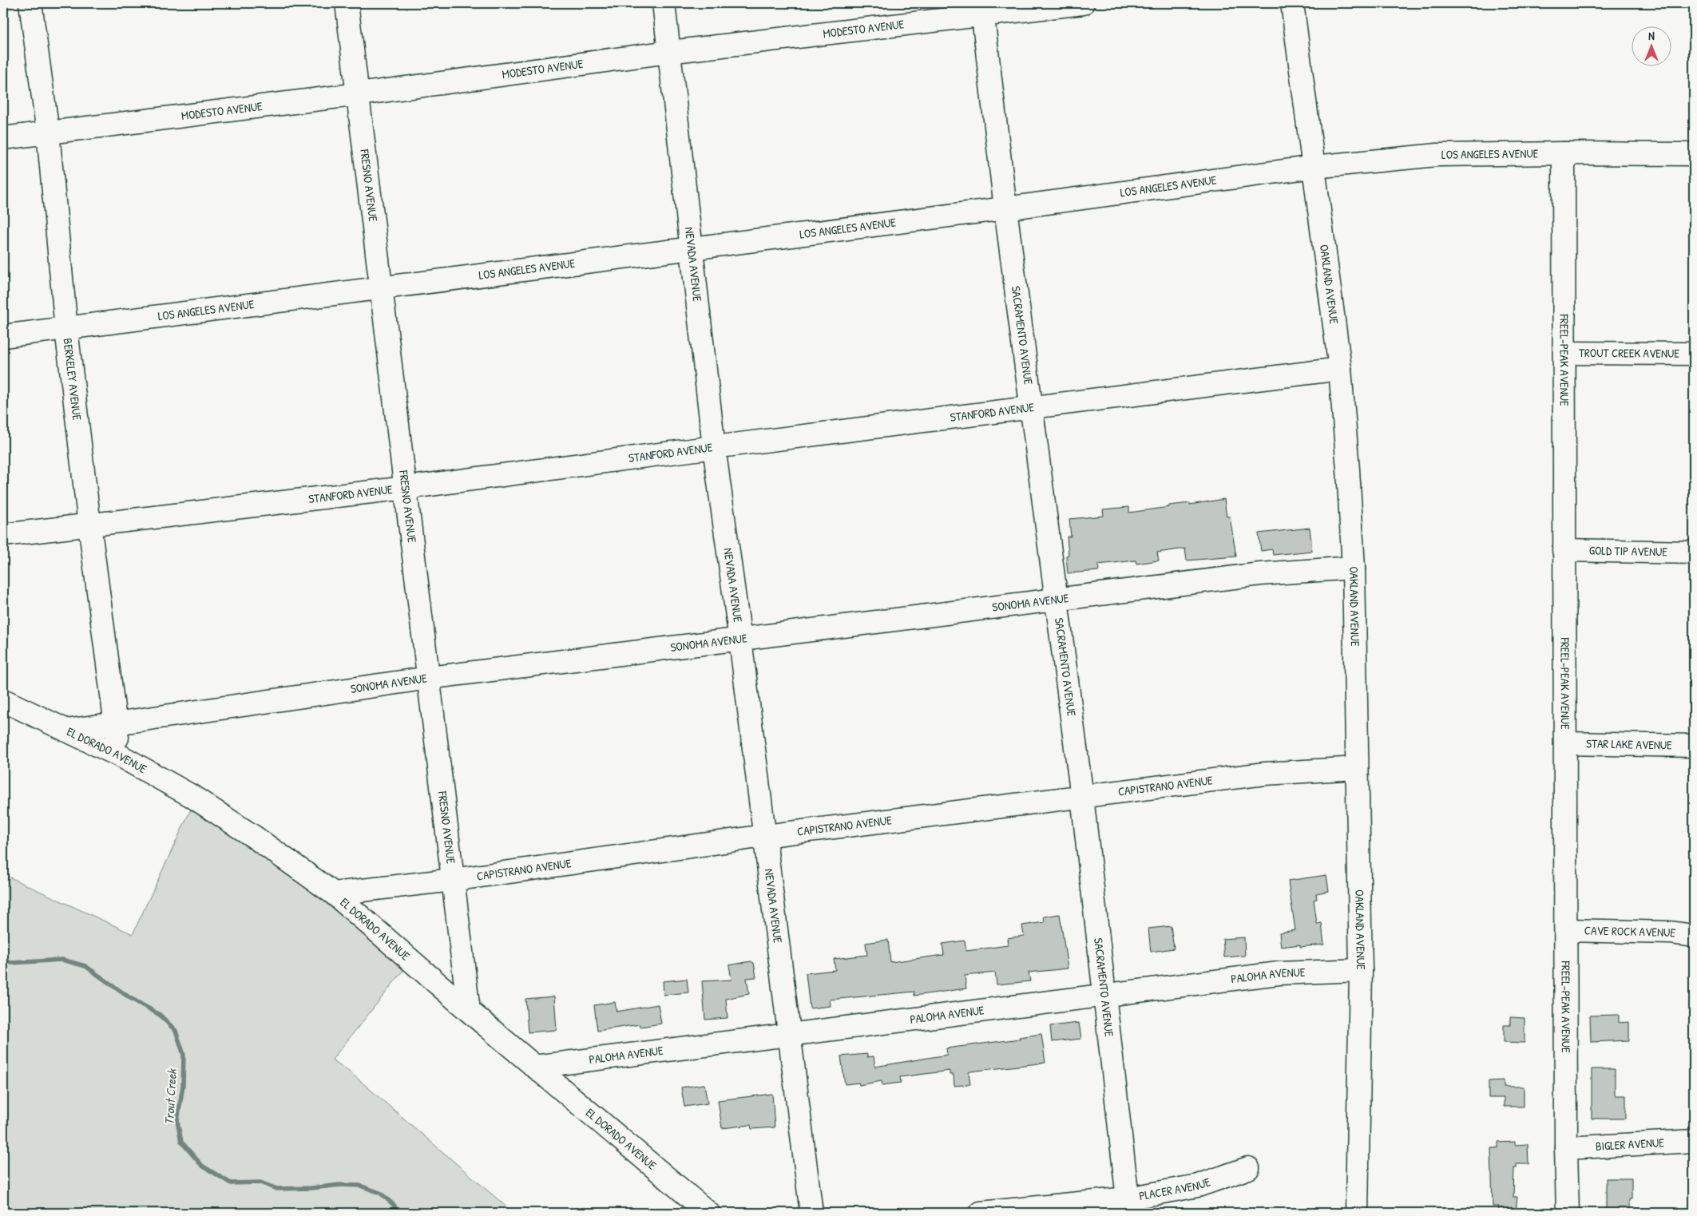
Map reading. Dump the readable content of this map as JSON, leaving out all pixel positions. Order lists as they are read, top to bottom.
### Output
{
  "streets": {
    "street": [
      "MODESTO AVENUE",
      "LOS ANGELES AVENUE",
      "FRESNO AVENUE",
      "NEVADA AVENUE",
      "OAKLAND AVENUE",
      "SACRAMENTO AVENUE",
      "TROUT CREEK AVENUE",
      "FREEL-PEAK AVENUE",
      "BERKELEY AVENUE",
      "STANFORD AVENUE",
      "GOLD TIP AVENUE",
      "SONOMA AVENUE",
      "STAR LAKE AVENUE",
      "EL DORADO AVENUE",
      "CAPISTRANO AVENUE",
      "CAVE ROCK AVENUE",
      "PALOMA AVENUE",
      "BIGLER AVENUE",
      "PLACER AVENUE"
    ]
  },
  "crossings": [
    ["MODESTO AVENUE", "FRESNO AVENUE"],
    ["MODESTO AVENUE", "NEVADA AVENUE"],
    ["MODESTO AVENUE", "SACRAMENTO AVENUE"],
    ["MODESTO AVENUE", "BERKELEY AVENUE"],
    ["LOS ANGELES AVENUE", "FRESNO AVENUE"],
    ["LOS ANGELES AVENUE", "NEVADA AVENUE"],
    ["LOS ANGELES AVENUE", "OAKLAND AVENUE"],
    ["LOS ANGELES AVENUE", "SACRAMENTO AVENUE"],
    ["LOS ANGELES AVENUE", "FREEL-PEAK AVENUE"],
    ["LOS ANGELES AVENUE", "BERKELEY AVENUE"],
    ["FRESNO AVENUE", "STANFORD AVENUE"],
    ["FRESNO AVENUE", "SONOMA AVENUE"],
    ["FRESNO AVENUE", "EL DORADO AVENUE"],
    ["FRESNO AVENUE", "CAPISTRANO AVENUE"],
    ["NEVADA AVENUE", "STANFORD AVENUE"],
    ["NEVADA AVENUE", "SONOMA AVENUE"],
    ["NEVADA AVENUE", "CAPISTRANO AVENUE"],
    ["NEVADA AVENUE", "PALOMA AVENUE"],
    ["OAKLAND AVENUE", "STANFORD AVENUE"],
    ["OAKLAND AVENUE", "SONOMA AVENUE"],
    ["OAKLAND AVENUE", "CAPISTRANO AVENUE"],
    ["OAKLAND AVENUE", "PALOMA AVENUE"],
    ["SACRAMENTO AVENUE", "STANFORD AVENUE"],
    ["SACRAMENTO AVENUE", "SONOMA AVENUE"],
    ["SACRAMENTO AVENUE", "CAPISTRANO AVENUE"],
    ["SACRAMENTO AVENUE", "PALOMA AVENUE"],
    ["SACRAMENTO AVENUE", "PLACER AVENUE"],
    ["TROUT CREEK AVENUE", "FREEL-PEAK AVENUE"],
    ["FREEL-PEAK AVENUE", "GOLD TIP AVENUE"],
    ["FREEL-PEAK AVENUE", "STAR LAKE AVENUE"],
    ["FREEL-PEAK AVENUE", "CAVE ROCK AVENUE"],
    ["FREEL-PEAK AVENUE", "BIGLER AVENUE"],
    ["BERKELEY AVENUE", "STANFORD AVENUE"],
    ["BERKELEY AVENUE", "SONOMA AVENUE"],
    ["BERKELEY AVENUE", "EL DORADO AVENUE"],
    ["SONOMA AVENUE", "EL DORADO AVENUE"],
    ["EL DORADO AVENUE", "CAPISTRANO AVENUE"],
    ["EL DORADO AVENUE", "PALOMA AVENUE"]
  ],
  "water": ["Trout Creek"],
  "north": "top"
}
